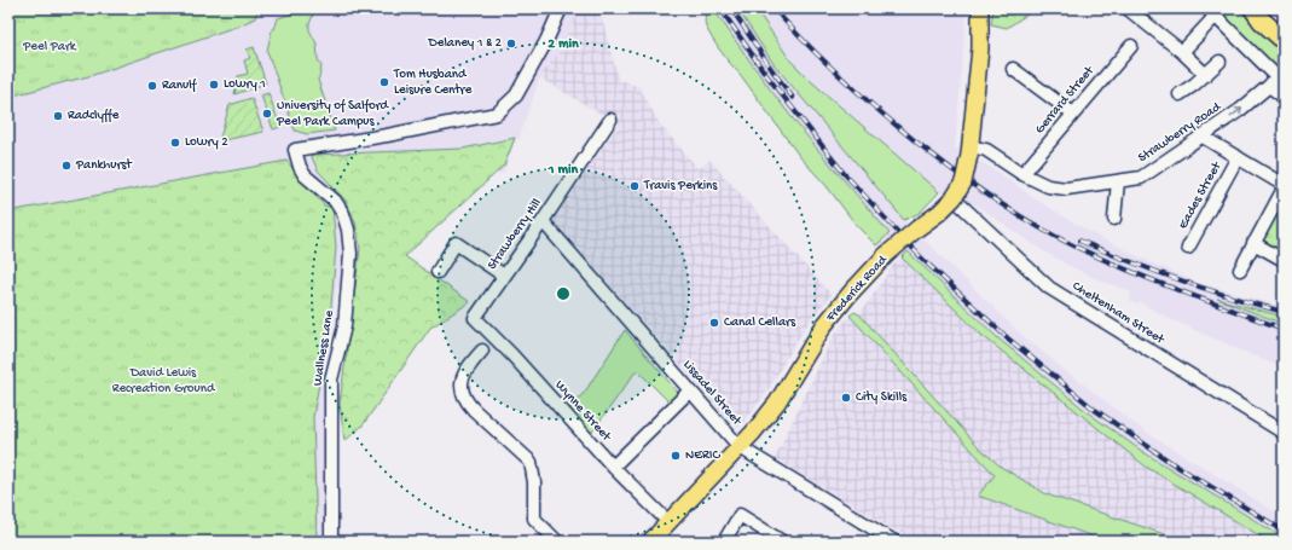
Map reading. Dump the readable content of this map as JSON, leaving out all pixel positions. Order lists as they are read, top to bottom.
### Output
{
  "streets": {
    "main road": ["Frederick Road"],
    "street": [
      "Gerrard Street",
      "Strawberry Road",
      "Eades Street",
      "Strawberry Hill",
      "Cheltenham Street",
      "Wallness Lane",
      "Lissadel Street",
      "Wynne Street"
    ]
  },
  "crossings": [
    ["Gerrard Street", "Strawberry Road"],
    ["Strawberry Road", "Frederick Road"],
    ["Strawberry Hill", "Lissadel Street"],
    ["Strawberry Hill", "Wynne Street"],
    ["Frederick Road", "Cheltenham Street"],
    ["Frederick Road", "Lissadel Street"],
    ["Frederick Road", "Wynne Street"]
  ],
  "parks": ["Peel Park", "David Lewis Recreation Ground"],
  "places": [
    "Delaney 1 & 2",
    "Tom Husband Leisure Centre",
    "Lowry 1",
    "Ranulf",
    "University of Salford Peel Park Campus",
    "Radclyffe",
    "Lowry 2",
    "Pankhurst",
    "Travis Perkins",
    "Canal Cellars",
    "City Skills",
    "NERIC"
  ],
  "rings": ["2 min", "1 min"]
}
